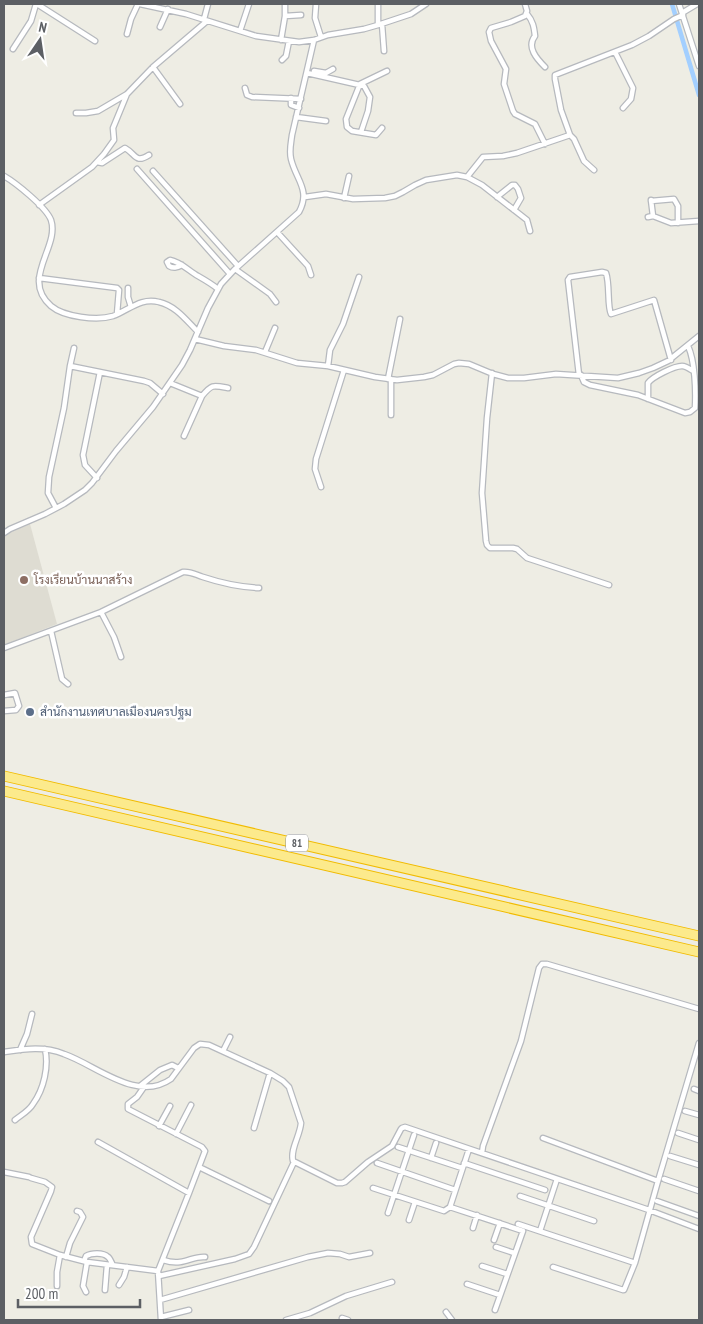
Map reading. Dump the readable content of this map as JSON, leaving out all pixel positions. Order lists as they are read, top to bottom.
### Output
{
  "streets": {
    "highway": ["81"]
  },
  "places": ["โรงเรียนบ้านนาสร้าง", "สำนักงานเทศบาลเมืองนครปฐม"],
  "scale_bar": "200 m",
  "north": "top"
}
